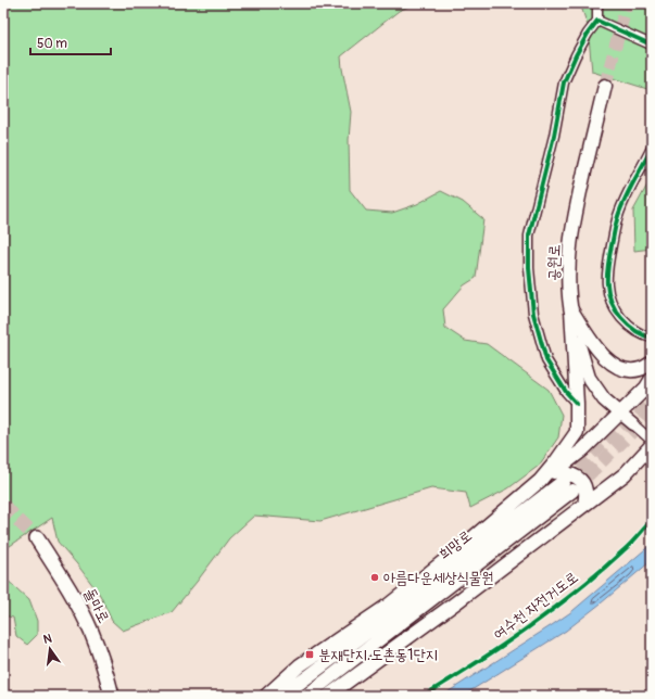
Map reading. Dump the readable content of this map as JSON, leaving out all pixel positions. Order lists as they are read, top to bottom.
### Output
{
  "streets": {
    "main road": ["공원로", "희망로", "돌마로"],
    "cycle path": ["여수천 자전거도로"]
  },
  "places": {
    "other": ["아름다운세상식물원"],
    "transit": ["분재단지.도촌동1단지"]
  },
  "scale_bar": "50 m",
  "north": "top"
}
